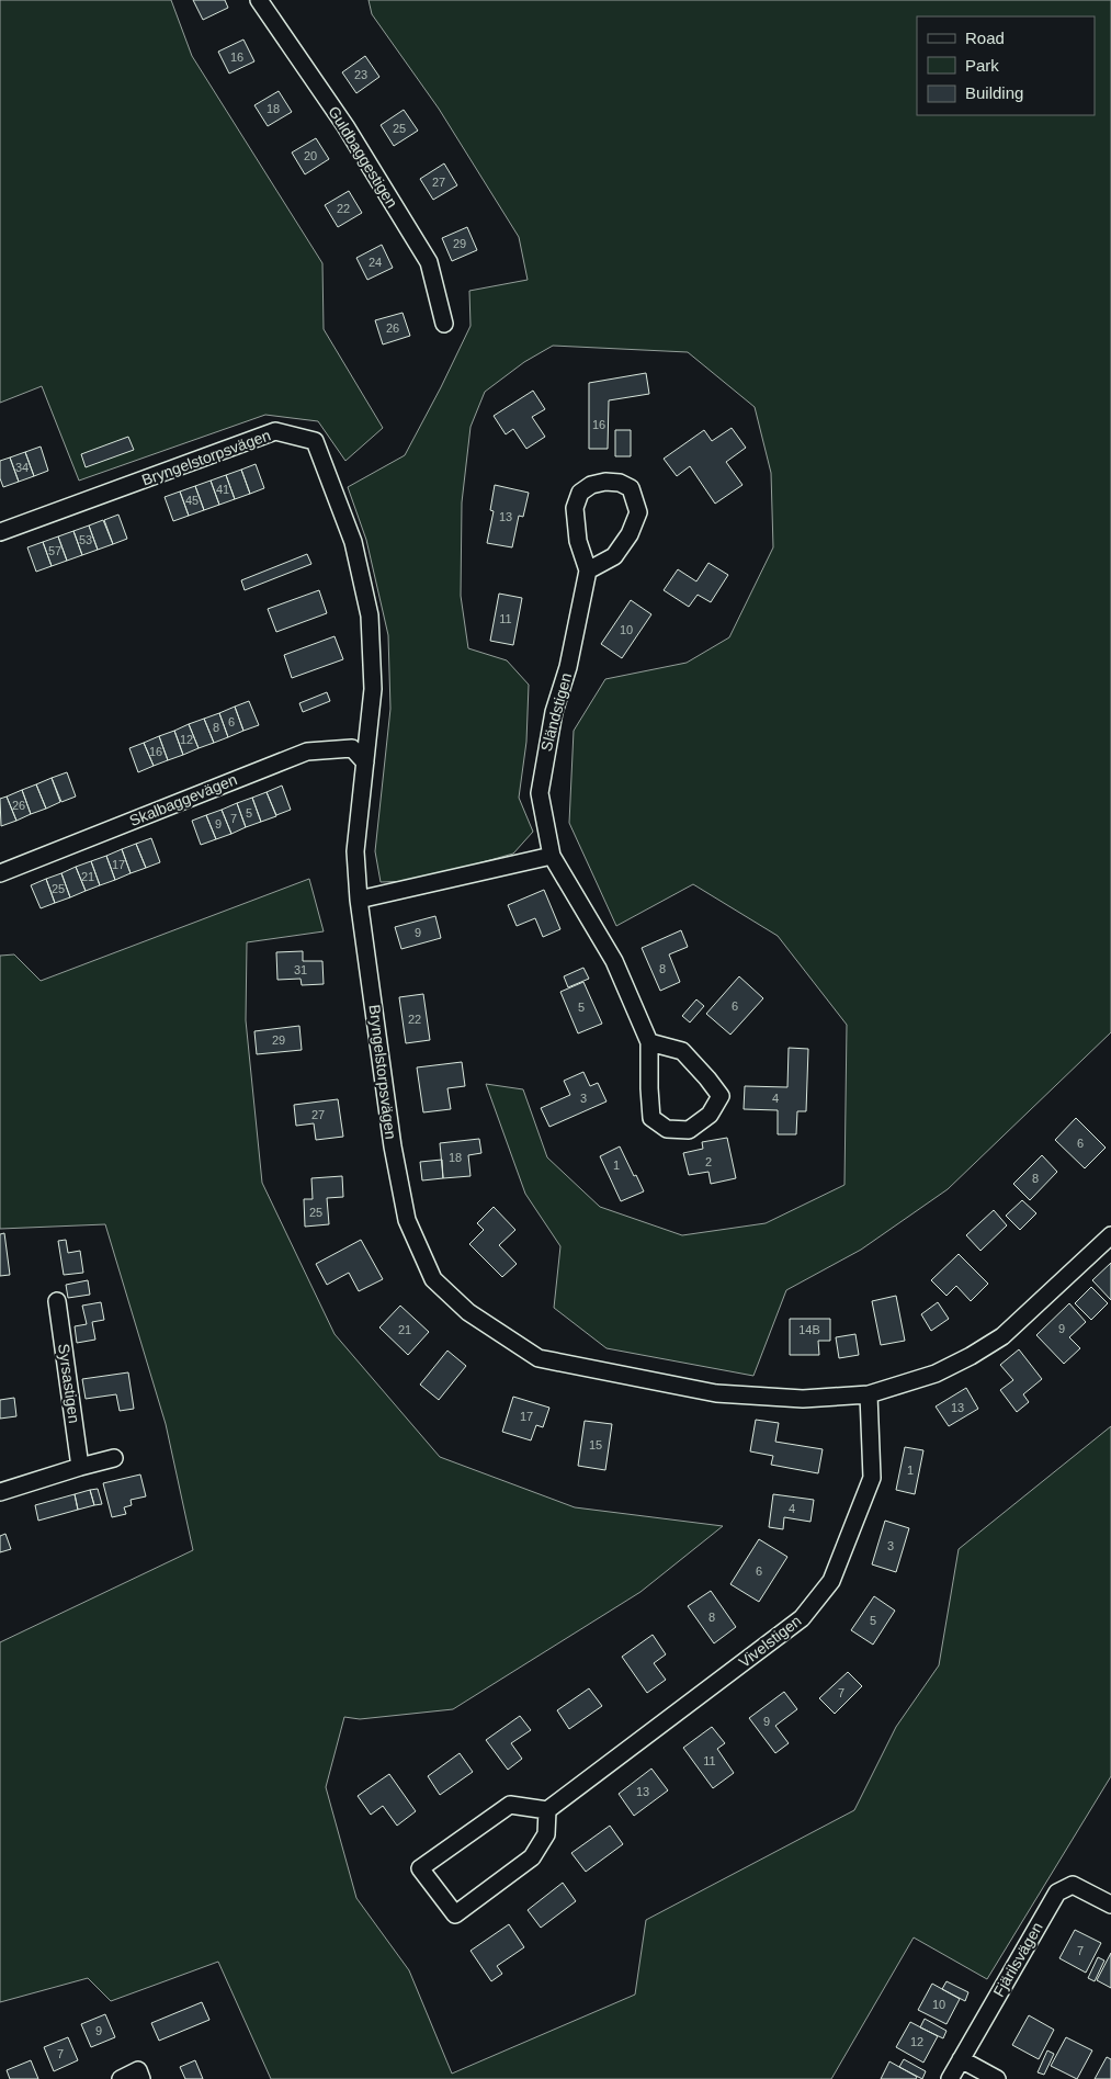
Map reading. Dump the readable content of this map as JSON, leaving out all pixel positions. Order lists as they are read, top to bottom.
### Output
{
  "streets": {
    "street": [
      "Guldbaggestigen",
      "Bryngelstorpsvägen",
      "Sländstigen",
      "Skalbaggevägen",
      "Syrsastigen",
      "Vivelstigen",
      "Fjärilsvägen"
    ]
  },
  "crossings": [
    ["Bryngelstorpsvägen", "Skalbaggevägen"],
    ["Bryngelstorpsvägen", "Vivelstigen"]
  ],
  "house_numbers": [
    "16",
    "23",
    "18",
    "25",
    "20",
    "27",
    "22",
    "29",
    "24",
    "26",
    "16",
    "34",
    "41",
    "45",
    "13",
    "53",
    "57",
    "11",
    "10",
    "6",
    "8",
    "12",
    "16",
    "26",
    "5",
    "7",
    "9",
    "17",
    "21",
    "25",
    "9",
    "8",
    "31",
    "6",
    "5",
    "22",
    "29",
    "3",
    "4",
    "27",
    "6",
    "18",
    "2",
    "1",
    "8",
    "25",
    "9",
    "21",
    "14B",
    "13",
    "17",
    "15",
    "1",
    "4",
    "3",
    "6",
    "8",
    "5",
    "7",
    "9",
    "11",
    "13",
    "7",
    "10",
    "9",
    "12",
    "7"
  ],
  "legend": ["Road", "Park", "Building"]
}
